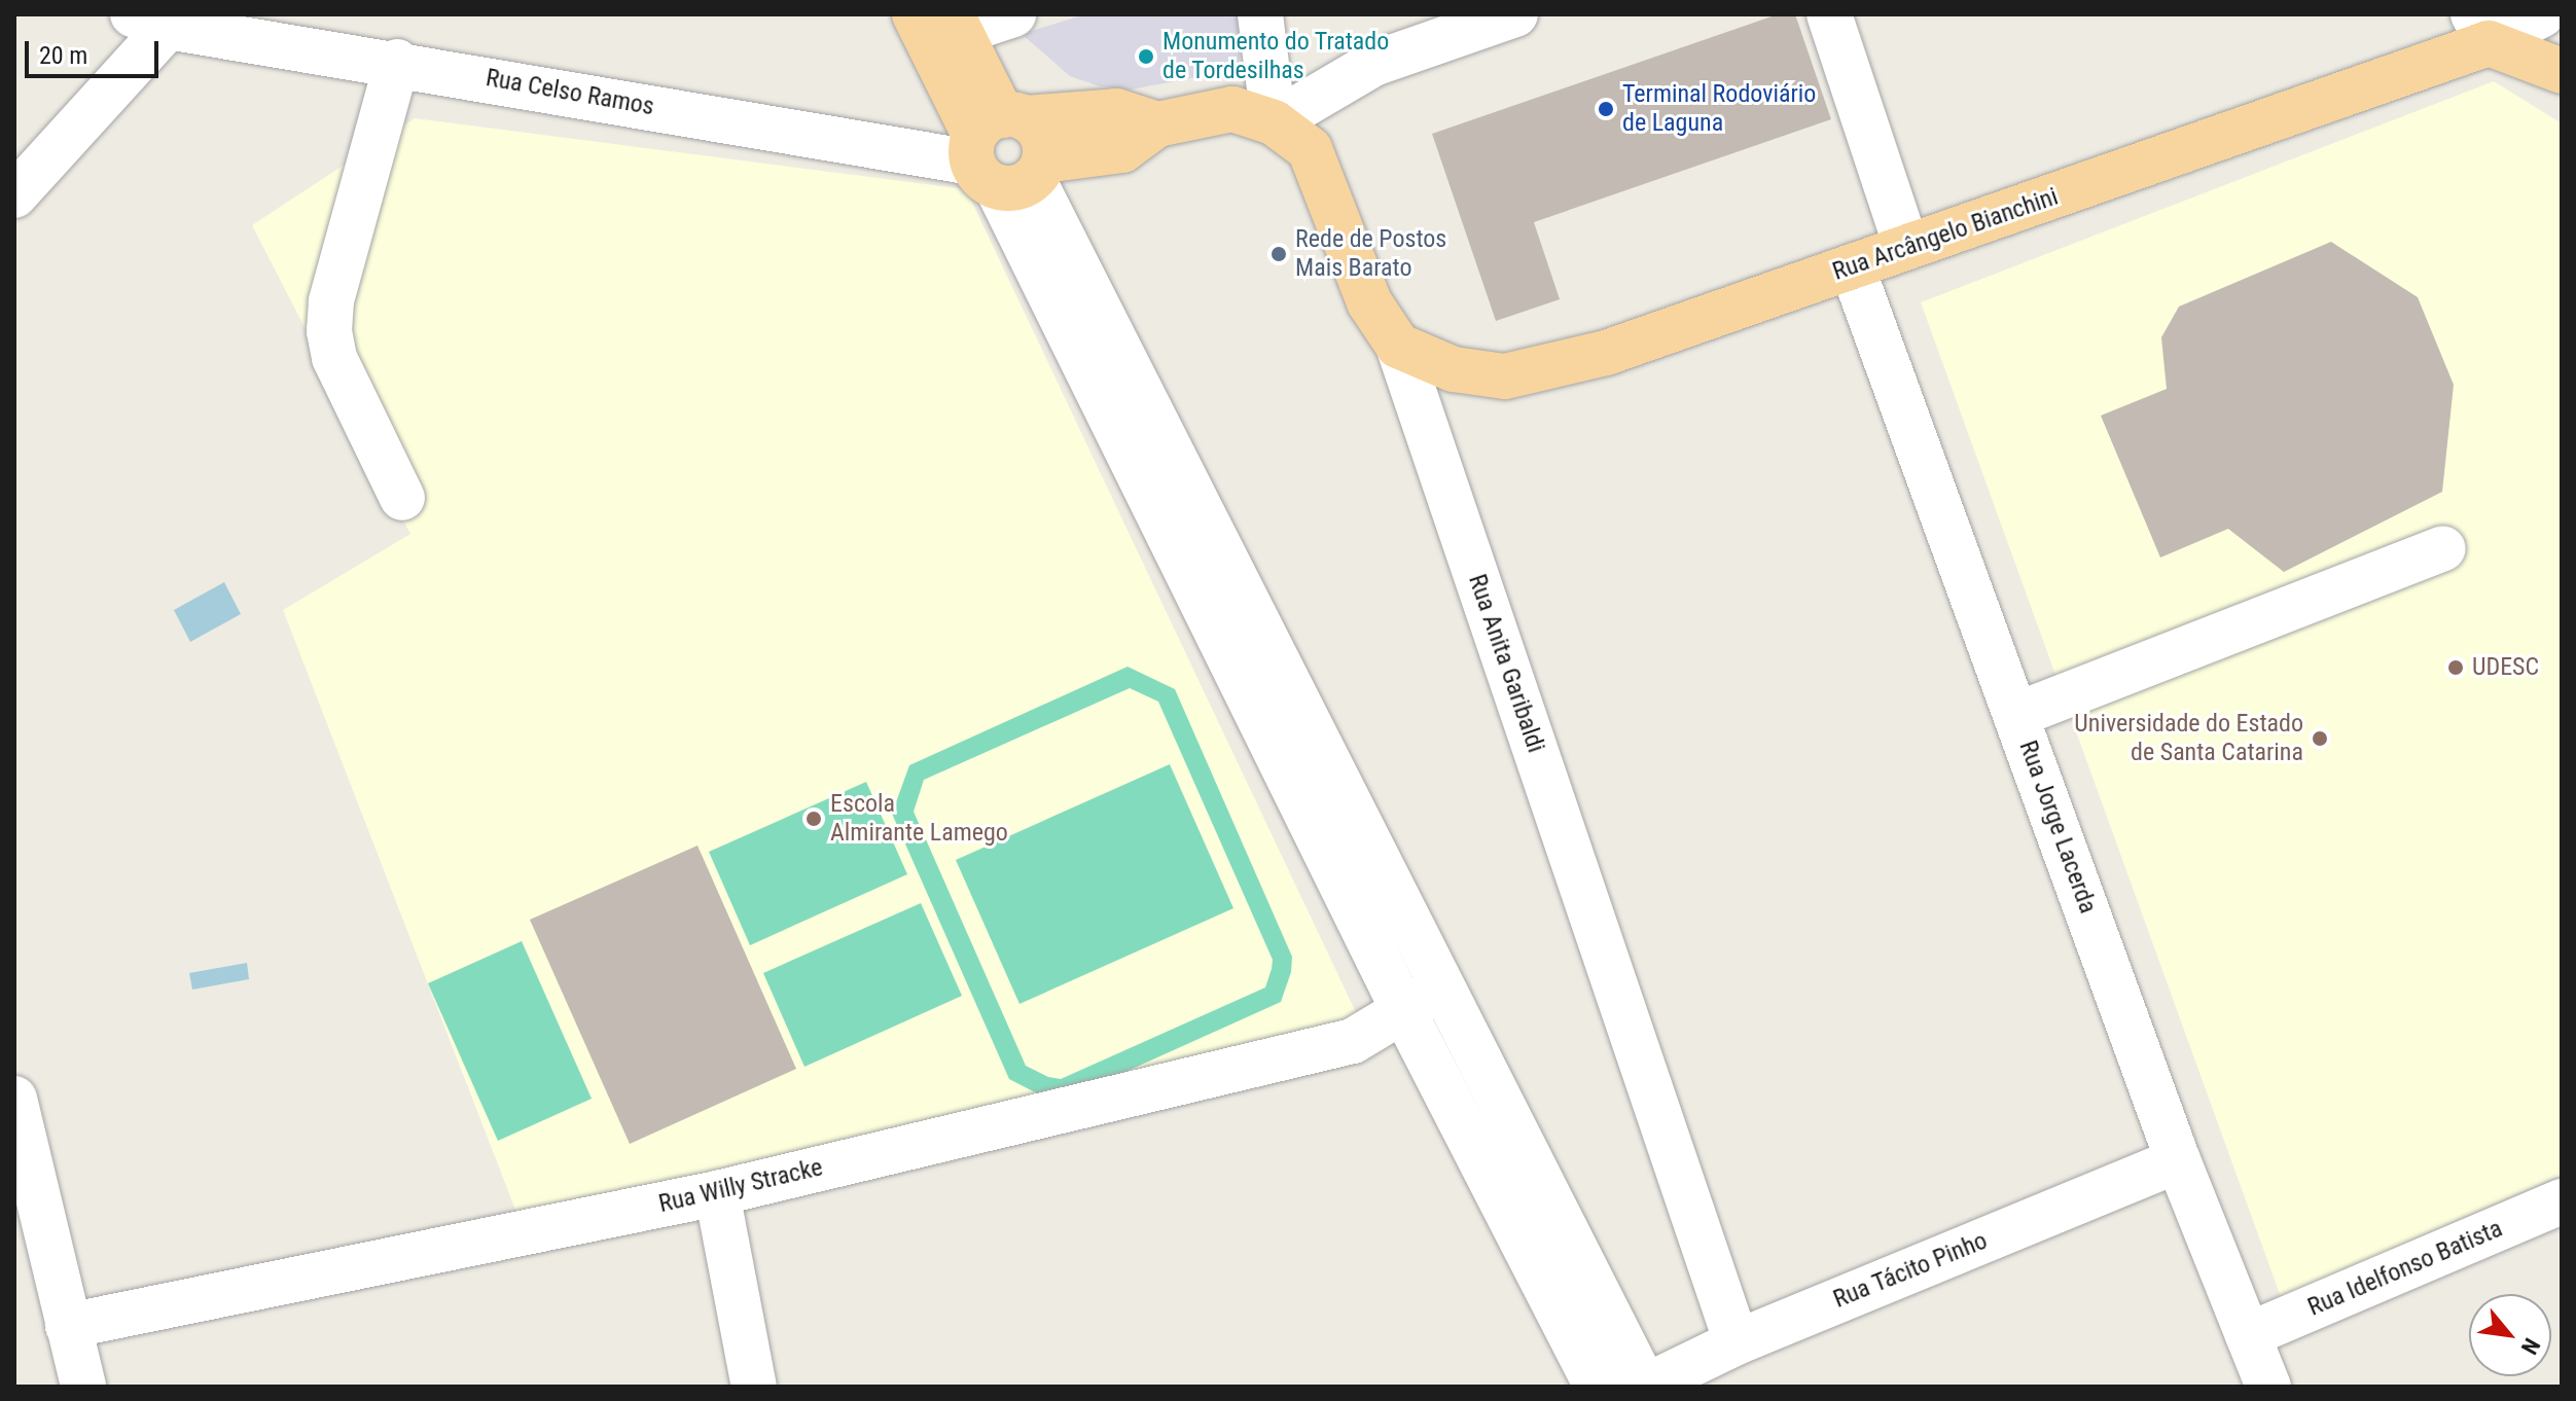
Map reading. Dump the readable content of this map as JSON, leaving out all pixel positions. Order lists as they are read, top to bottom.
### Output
{
  "streets": {
    "main road": ["Rua Arcângelo Bianchini", "Rua Anita Garibaldi"],
    "street": [
      "Rua Celso Ramos",
      "Rua Jorge Lacerda",
      "Rua Willy Stracke",
      "Rua Idelfonso Batista",
      "Rua Tácito Pinho"
    ]
  },
  "crossings": [
    ["Rua Celso Ramos", "Rua Anita Garibaldi"],
    ["Rua Arcângelo Bianchini", "Rua Anita Garibaldi"],
    ["Rua Arcângelo Bianchini", "Rua Jorge Lacerda"],
    ["Rua Anita Garibaldi", "Rua Tácito Pinho"],
    ["Rua Jorge Lacerda", "Rua Idelfonso Batista"],
    ["Rua Jorge Lacerda", "Rua Tácito Pinho"]
  ],
  "places": [
    "Monumento do Tratado de Tordesilhas",
    "Terminal Rodoviário de Laguna",
    "Rede de Postos Mais Barato",
    "UDESC",
    "Universidade do Estado de Santa Catarina",
    "Escola Almirante Lamego"
  ],
  "scale_bar": "20 m",
  "north": "bottom right"
}
